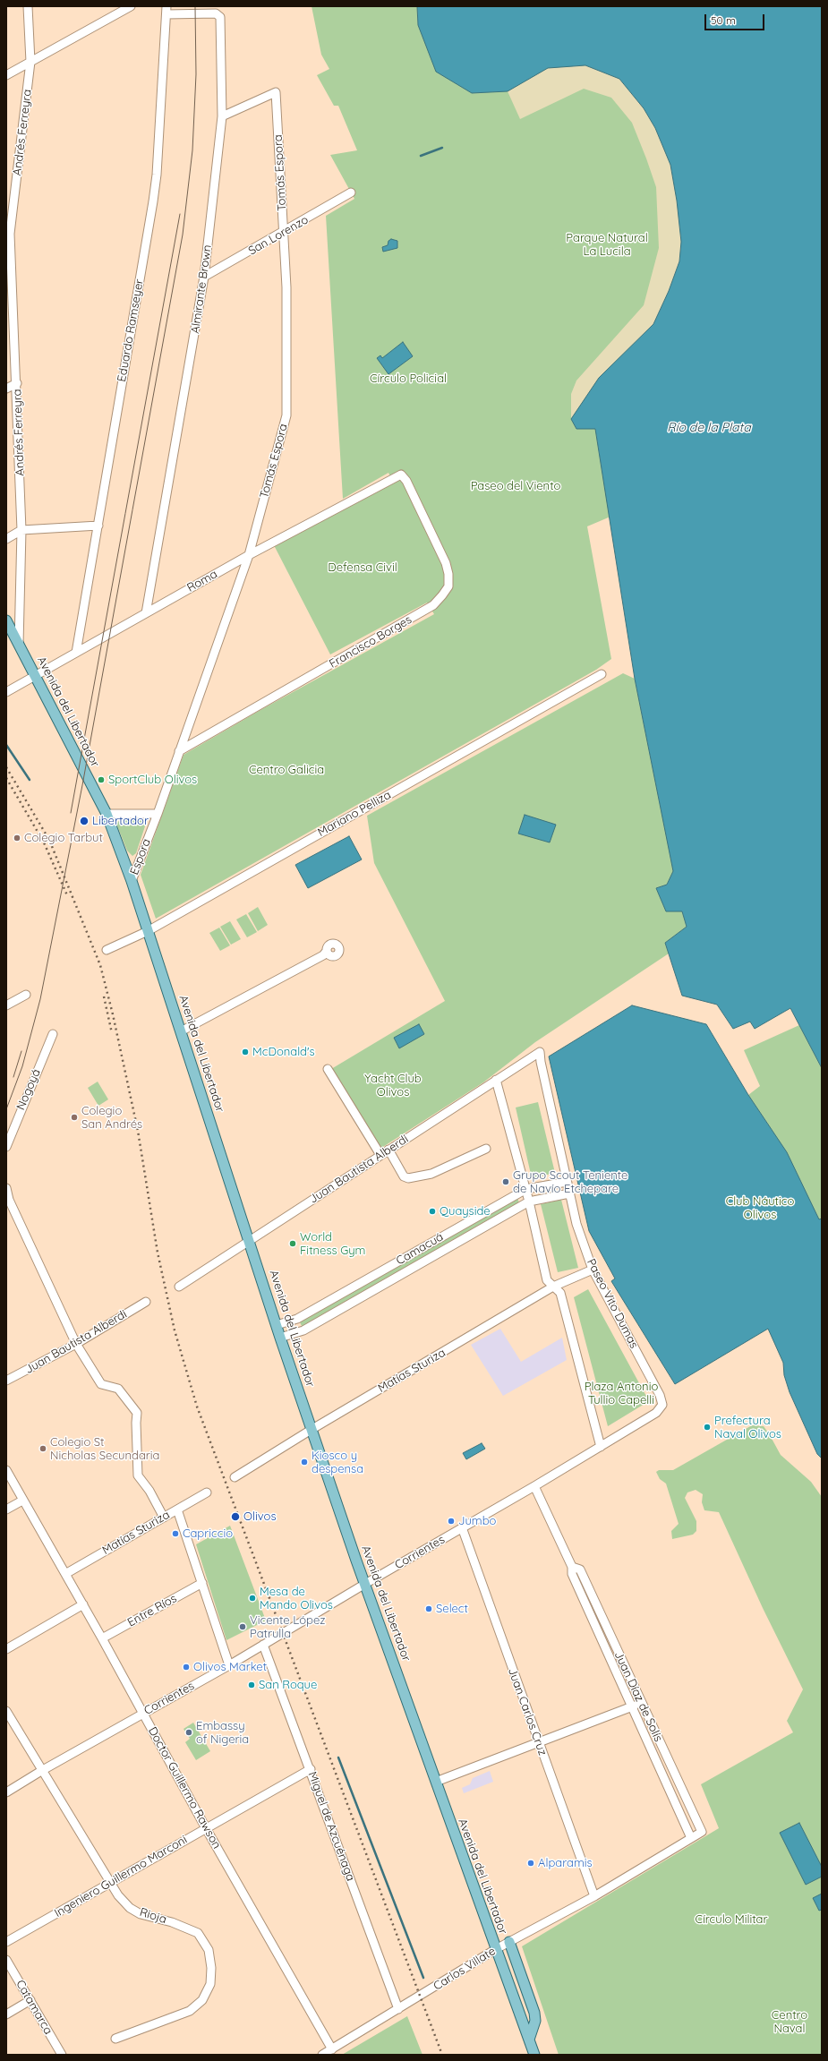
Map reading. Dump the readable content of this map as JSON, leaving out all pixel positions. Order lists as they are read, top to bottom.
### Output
{
  "streets": {
    "main road": ["Avenida del Libertador"],
    "street": [
      "Andrés Ferreyra",
      "Tomás Espora",
      "San Lorenzo",
      "Almirante Brown",
      "Eduardo Ramseyer",
      "Roma",
      "Francisco Borges",
      "Mariano Pelliza",
      "Espora",
      "Nogoyá",
      "Juan Bautista Alberdi",
      "Camacuá",
      "Paseo Vito Dumas",
      "Matías Sturiza",
      "Corrientes",
      "Entre Ríos",
      "Juan Díaz de Solís",
      "Juan Carlos Cruz",
      "Doctor Guillermo Rawson",
      "Miguel de Azcuénaga",
      "Ingeniero Guillermo Marconi",
      "Rioja",
      "Carlos Villate",
      "Catamarca"
    ]
  },
  "crossings": [
    ["Andrés Ferreyra", "Avenida del Libertador"],
    ["Tomás Espora", "San Lorenzo"],
    ["Tomás Espora", "Almirante Brown"],
    ["Tomás Espora", "Roma"],
    ["Tomás Espora", "Francisco Borges"],
    ["Tomás Espora", "Espora"],
    ["San Lorenzo", "Almirante Brown"],
    ["Almirante Brown", "Eduardo Ramseyer"],
    ["Almirante Brown", "Roma"],
    ["Eduardo Ramseyer", "Roma"],
    ["Roma", "Francisco Borges"],
    ["Roma", "Avenida del Libertador"],
    ["Avenida del Libertador", "Mariano Pelliza"],
    ["Avenida del Libertador", "Espora"],
    ["Avenida del Libertador", "Juan Bautista Alberdi"],
    ["Avenida del Libertador", "Camacuá"],
    ["Avenida del Libertador", "Matías Sturiza"],
    ["Avenida del Libertador", "Corrientes"],
    ["Avenida del Libertador", "Carlos Villate"],
    ["Juan Bautista Alberdi", "Paseo Vito Dumas"],
    ["Camacuá", "Paseo Vito Dumas"],
    ["Paseo Vito Dumas", "Matías Sturiza"],
    ["Paseo Vito Dumas", "Corrientes"],
    ["Matías Sturiza", "Doctor Guillermo Rawson"],
    ["Corrientes", "Juan Díaz de Solís"],
    ["Corrientes", "Juan Carlos Cruz"],
    ["Corrientes", "Doctor Guillermo Rawson"],
    ["Corrientes", "Miguel de Azcuénaga"],
    ["Corrientes", "Rioja"],
    ["Entre Ríos", "Doctor Guillermo Rawson"],
    ["Juan Díaz de Solís", "Carlos Villate"],
    ["Juan Carlos Cruz", "Carlos Villate"],
    ["Doctor Guillermo Rawson", "Ingeniero Guillermo Marconi"],
    ["Doctor Guillermo Rawson", "Carlos Villate"],
    ["Miguel de Azcuénaga", "Ingeniero Guillermo Marconi"],
    ["Miguel de Azcuénaga", "Carlos Villate"],
    ["Ingeniero Guillermo Marconi", "Rioja"]
  ],
  "water": ["Río de la Plata"],
  "parks": [
    "Parque Natural La Lucila",
    "Círculo Policial",
    "Paseo del Viento",
    "Defensa Civil",
    "Centro Galicia",
    "Yacht Club Olivos",
    "Club Náutico Olivos",
    "Plaza Antonio Tullio Capelli",
    "Círculo Militar",
    "Centro Naval"
  ],
  "places": [
    "SportClub Olivos",
    "Libertador",
    "Colegio Tarbut",
    "McDonald's",
    "Colegio San Andrés",
    "Grupo Scout Teniente de Navío Etchepare",
    "Quayside",
    "World Fitness Gym",
    "Prefectura Naval Olivos",
    "Colegio St Nicholas Secundaria",
    "Kiosco y despensa",
    "Olivos",
    "Jumbo",
    "Capriccio",
    "Mesa de Mando Olivos",
    "Select",
    "Vicente López Patrulla",
    "Olivos Market",
    "San Roque",
    "Embassy of Nigeria",
    "Alparamis"
  ],
  "scale_bar": "50 m"
}
